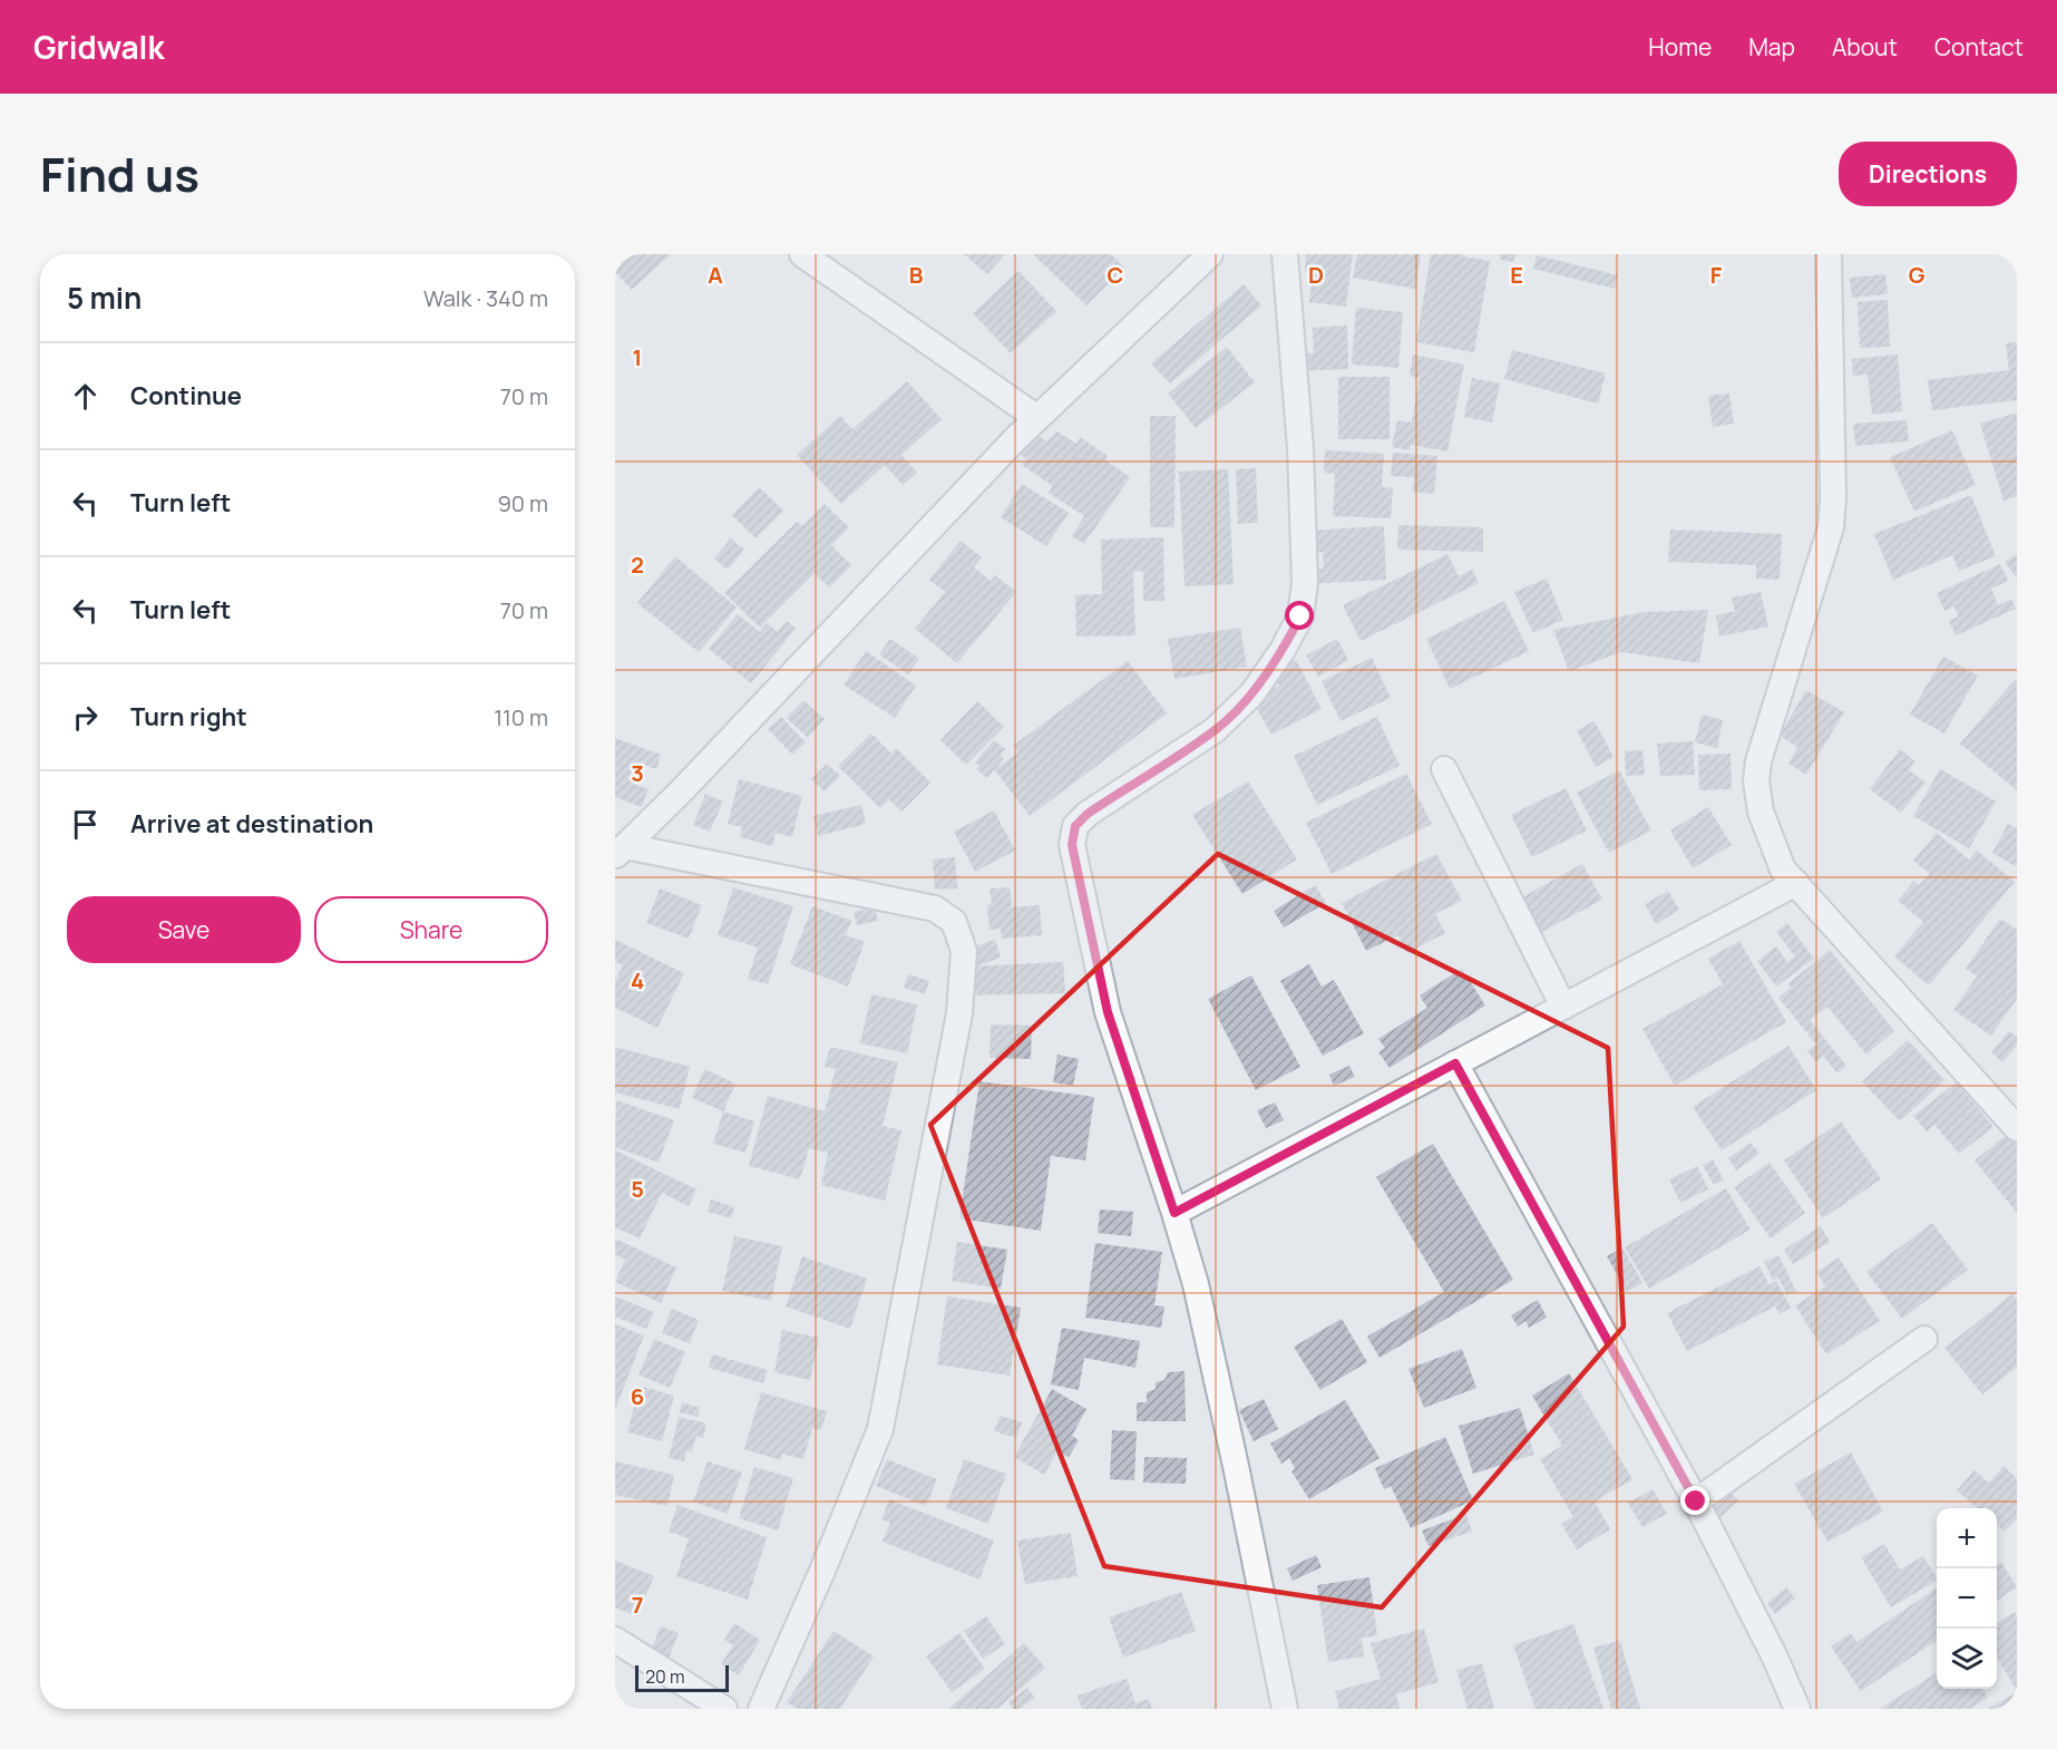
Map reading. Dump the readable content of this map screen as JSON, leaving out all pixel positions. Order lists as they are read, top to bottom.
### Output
{
  "scale_bar": "20 m",
  "page": {
    "header": "Gridwalk",
    "nav": [
      "Home",
      "Map",
      "About",
      "Contact"
    ],
    "title": "Find us",
    "buttons": [
      "Directions",
      ["Save", "Share"]
    ],
    "heading": ["5 min", "Walk · 340 m"],
    "list": [
      ["Continue", "70 m"],
      ["Turn left", "90 m"],
      ["Turn left", "70 m"],
      ["Turn right", "110 m"],
      "Arrive at destination"
    ],
    "map_buttons": ["+", "−"],
    "scale": "20 m"
  },
  "grid": {
    "columns": [
      "A",
      "B",
      "C",
      "D",
      "E",
      "F",
      "G"
    ],
    "rows": [
      "1",
      "2",
      "3",
      "4",
      "5",
      "6",
      "7"
    ]
  }
}
